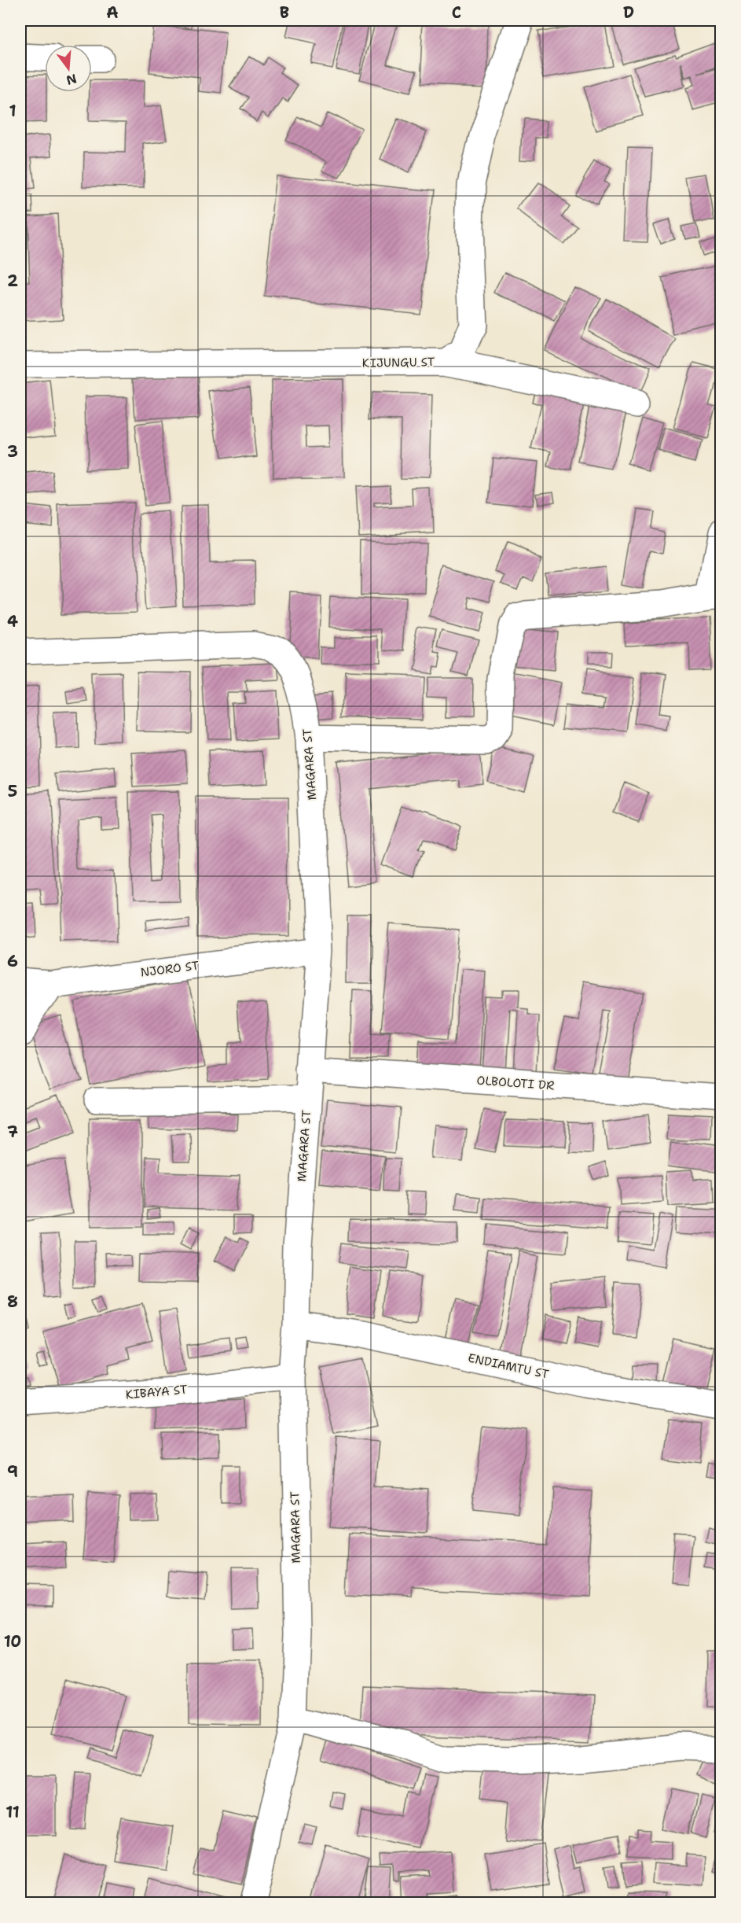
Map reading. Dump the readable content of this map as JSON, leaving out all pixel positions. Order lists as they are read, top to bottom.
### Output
{
  "streets": {
    "street": [
      "KIJUNGU ST",
      "MAGARA ST",
      "NJORO ST",
      "OLBOLOTI DR",
      "ENDIAMTU ST",
      "KIBAYA ST"
    ]
  },
  "crossings": [
    ["MAGARA ST", "NJORO ST"],
    ["MAGARA ST", "OLBOLOTI DR"],
    ["MAGARA ST", "ENDIAMTU ST"],
    ["MAGARA ST", "KIBAYA ST"]
  ],
  "north": "bottom",
  "grid": {
    "columns": [
      "A",
      "B",
      "C",
      "D"
    ],
    "rows": [
      "1",
      "2",
      "3",
      "4",
      "5",
      "6",
      "7",
      "8",
      "9",
      "10",
      "11"
    ]
  }
}
